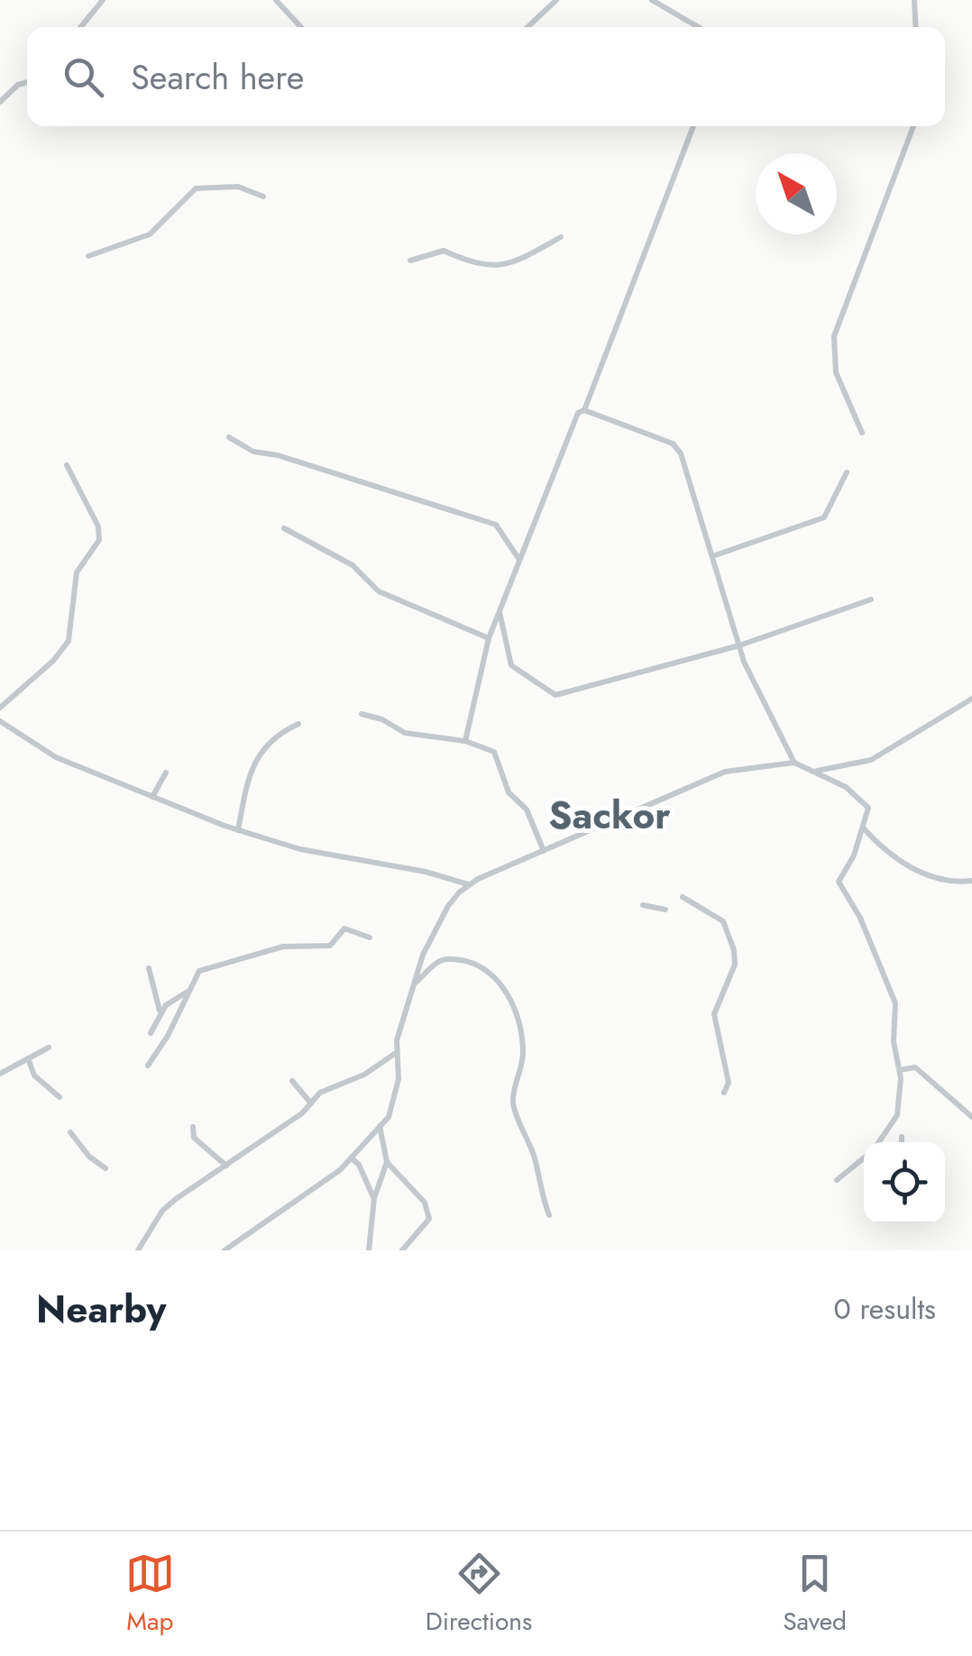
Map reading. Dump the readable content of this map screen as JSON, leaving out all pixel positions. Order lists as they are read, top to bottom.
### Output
{
  "districts": ["Sackor"],
  "north": "top left",
  "page": {
    "search": "Search here",
    "heading": ["Nearby", "0 results"],
    "nav": ["Map", "Directions", "Saved"]
  }
}
